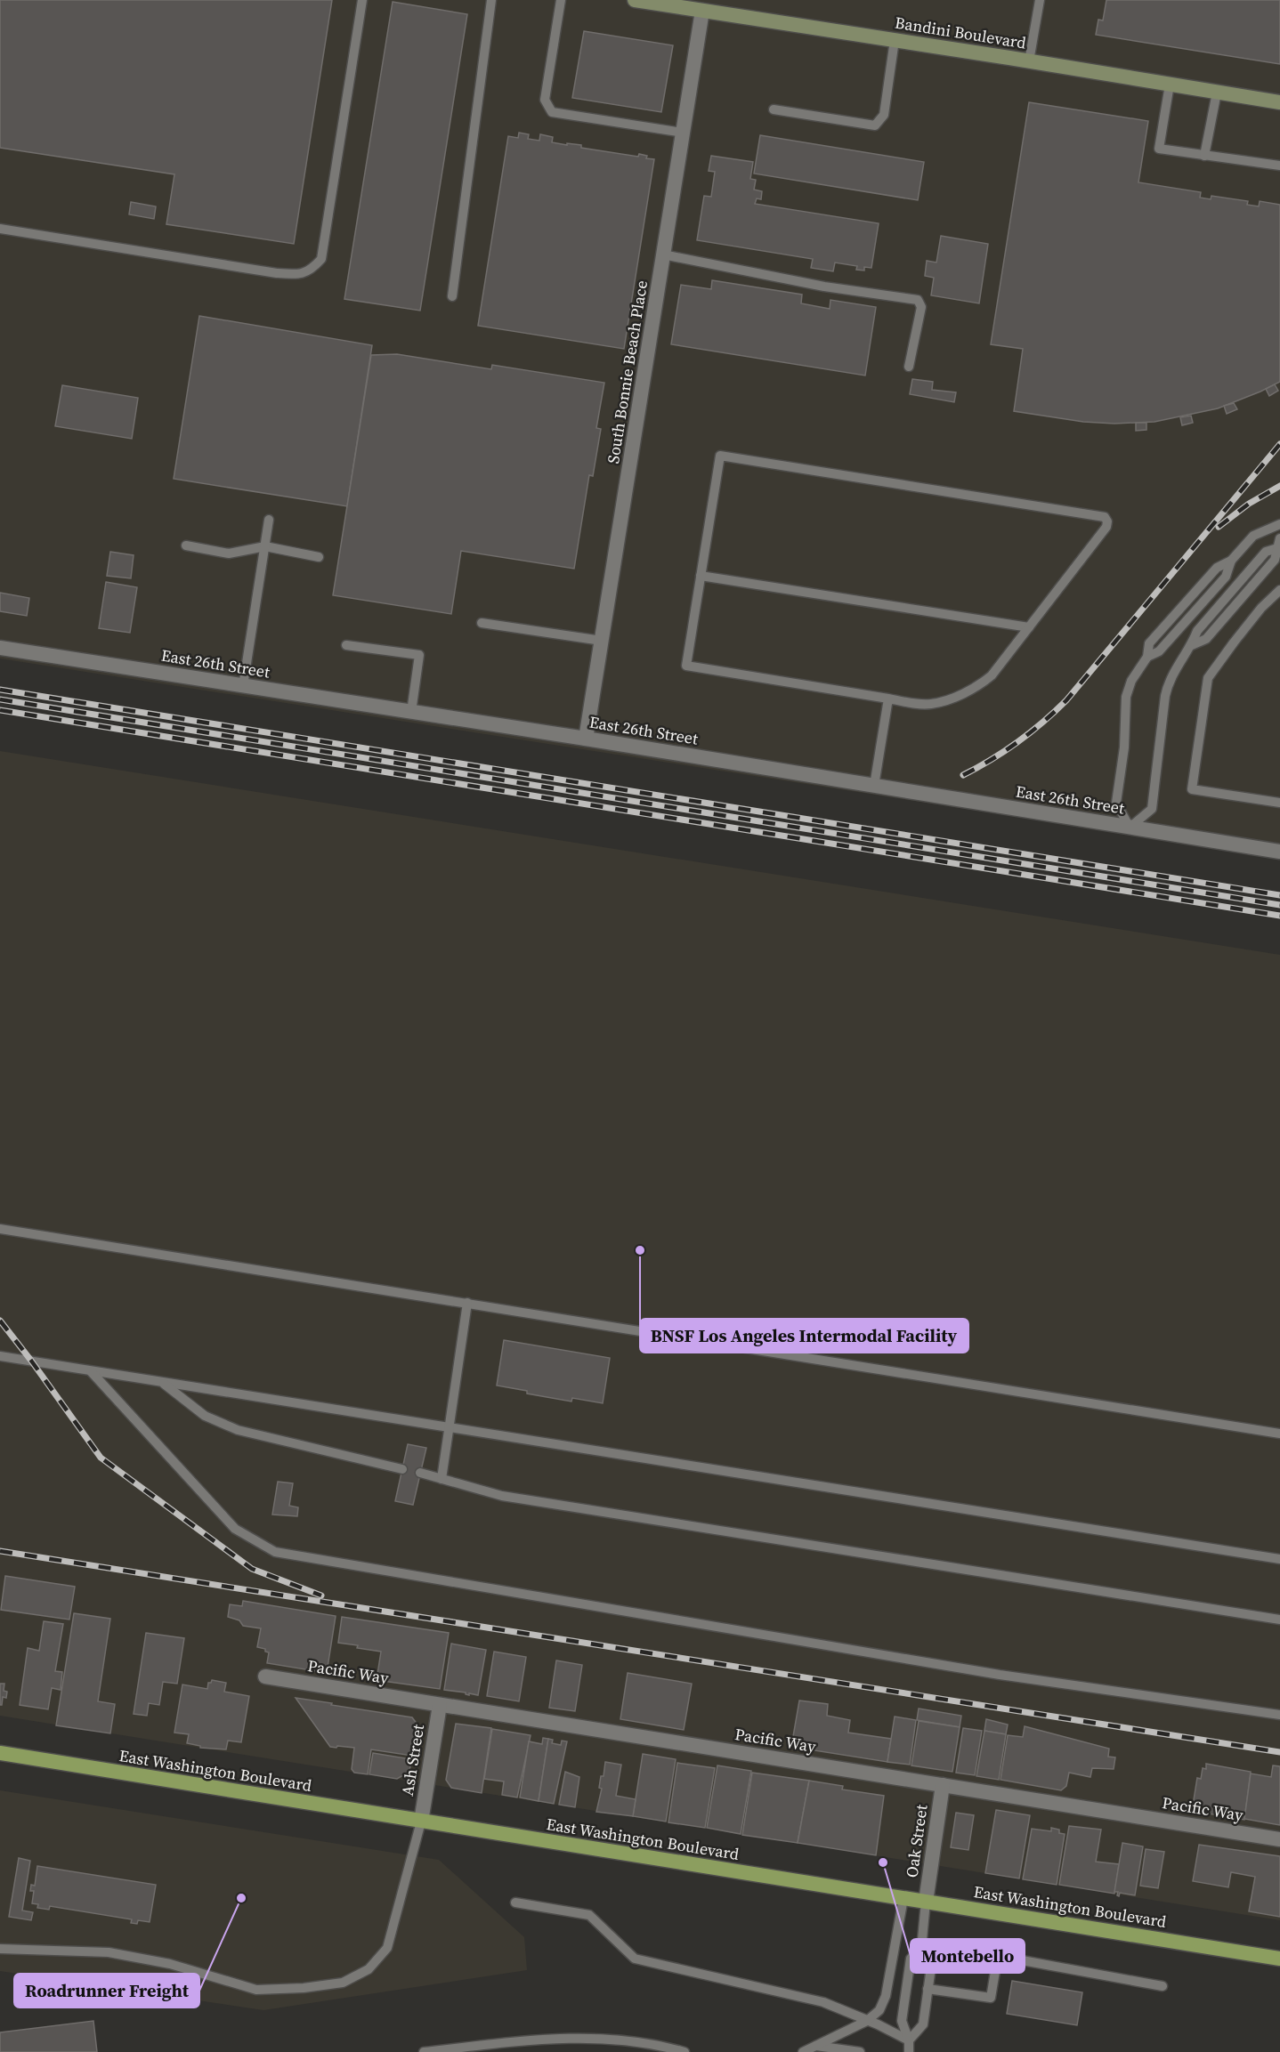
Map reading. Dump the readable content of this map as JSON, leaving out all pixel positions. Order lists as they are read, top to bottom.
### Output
{
  "streets": {
    "main road": ["Bandini Boulevard", "East Washington Boulevard"],
    "street": [
      "South Bonnie Beach Place",
      "East 26th Street",
      "Pacific Way",
      "Ash Street",
      "Oak Street"
    ]
  },
  "crossings": [
    ["Bandini Boulevard", "South Bonnie Beach Place"],
    ["South Bonnie Beach Place", "East 26th Street"],
    ["Pacific Way", "Ash Street"],
    ["Pacific Way", "Oak Street"],
    ["Ash Street", "East Washington Boulevard"],
    ["East Washington Boulevard", "Oak Street"]
  ],
  "places": ["BNSF Los Angeles Intermodal Facility", "Montebello", "Roadrunner Freight"]
}
